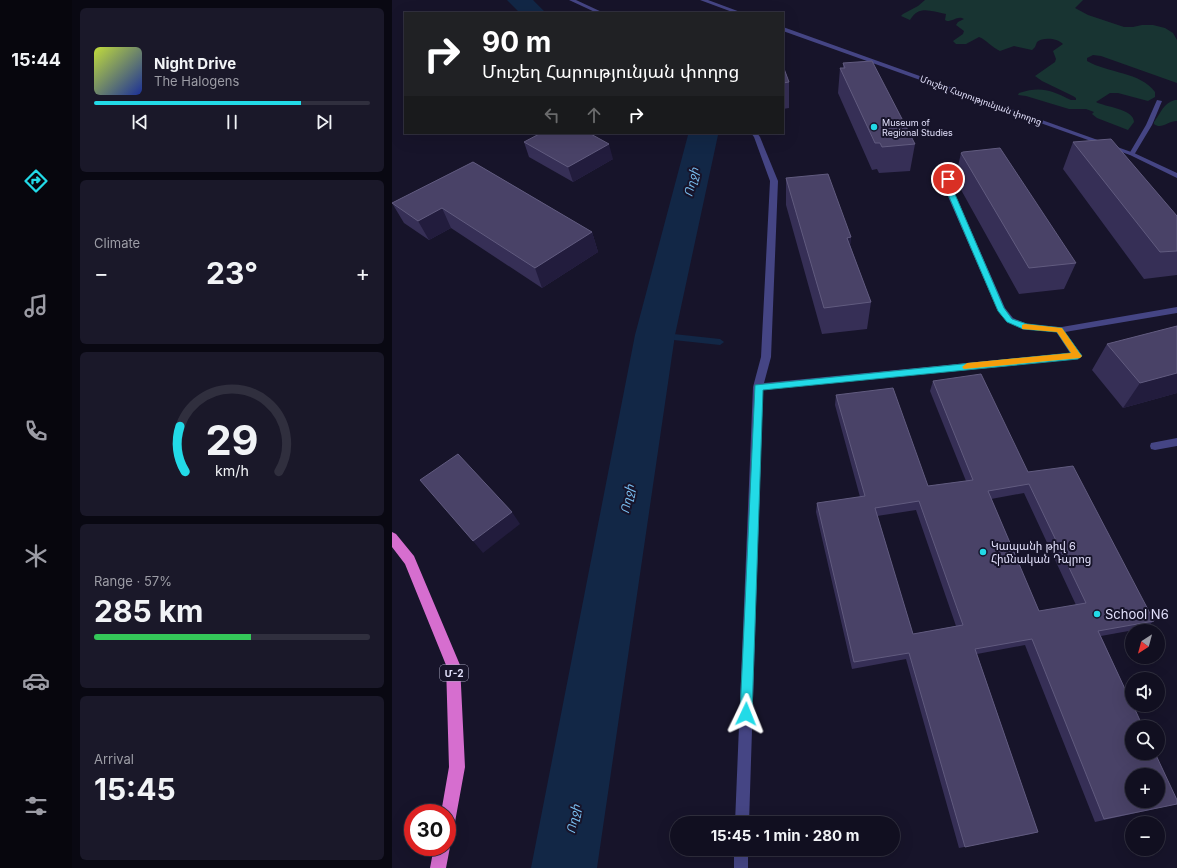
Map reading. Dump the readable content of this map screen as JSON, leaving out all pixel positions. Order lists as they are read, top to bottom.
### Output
{
  "streets": {
    "highway": ["Մ-2"],
    "street": ["Մուշեղ Հարությունյան փողոց"]
  },
  "water": ["Ողջի"],
  "places": ["Museum of Regional Studies", "Կապանի թիվ 6 Հիմնական Դպրոց", "School N6"],
  "north": "bottom left",
  "page": {
    "tabs": "15:44",
    "turn": ["90 m", "Մուշեղ Հարությունյան փողոց"],
    "song": ["Night Drive", "The Halogens"],
    "tile": [
      "Climate",
      ["Range · 57%", "285 km"],
      ["Arrival", "15:45"]
    ],
    "heat": ["−", "23°", "+"],
    "map_buttons": ["+", "−"],
    "limit": "30",
    "trip": "15:45 · 1 min · 280 m",
    "gauge": ["29", "km/h"]
  }
}
